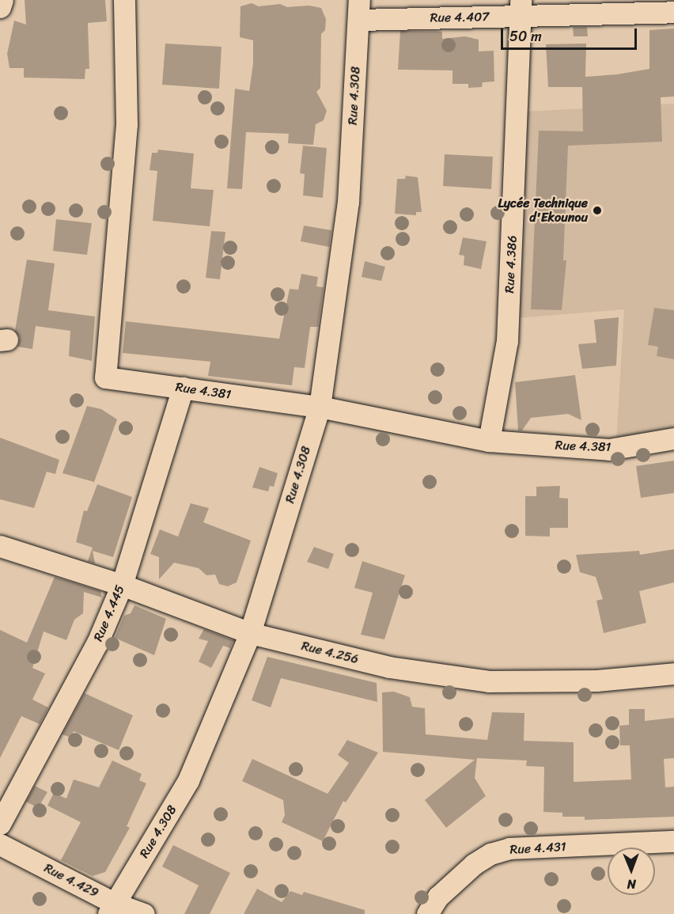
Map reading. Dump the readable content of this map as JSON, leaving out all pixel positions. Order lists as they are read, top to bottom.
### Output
{
  "streets": {
    "street": [
      "Rue 4.407",
      "Rue 4.308",
      "Rue 4.386",
      "Rue 4.381",
      "Rue 4.445",
      "Rue 4.256",
      "Rue 4.431",
      "Rue 4.429"
    ]
  },
  "crossings": [
    ["Rue 4.407", "Rue 4.308"],
    ["Rue 4.407", "Rue 4.386"],
    ["Rue 4.308", "Rue 4.381"],
    ["Rue 4.308", "Rue 4.256"],
    ["Rue 4.308", "Rue 4.429"],
    ["Rue 4.386", "Rue 4.381"],
    ["Rue 4.381", "Rue 4.445"],
    ["Rue 4.445", "Rue 4.256"]
  ],
  "places": ["Lycée Technique d'Ekounou"],
  "scale_bar": "50 m",
  "north": "bottom"
}
